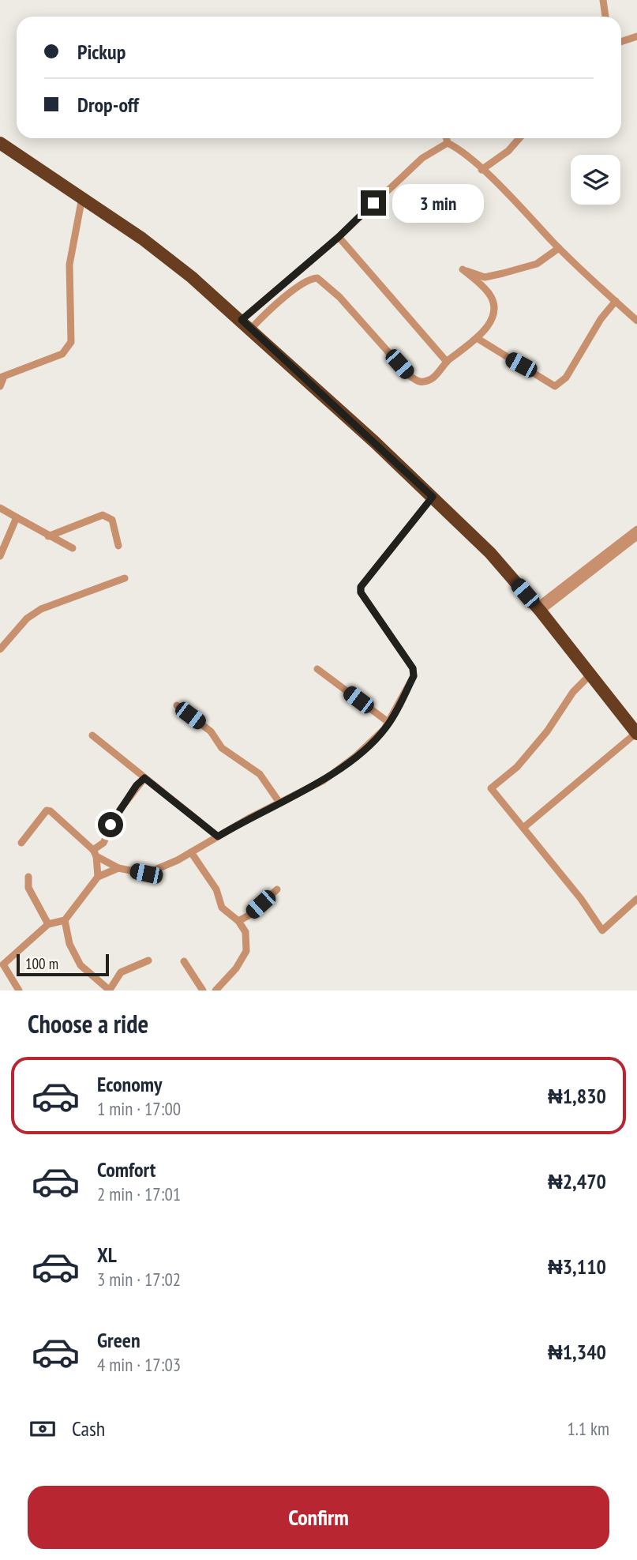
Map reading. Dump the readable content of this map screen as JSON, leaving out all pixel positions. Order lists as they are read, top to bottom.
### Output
{
  "scale_bar": "100 m",
  "page": {
    "banner": ["Pickup", "Drop-off"],
    "bubble": "3 min",
    "scale": "100 m",
    "heading": "Choose a ride",
    "list": [
      {
        "name": "Economy",
        "note": "1 min · 17:00",
        "value": "₦1,830"
      },
      {
        "name": "Comfort",
        "note": "2 min · 17:01",
        "value": "₦2,470"
      },
      {
        "name": "XL",
        "note": "3 min · 17:02",
        "value": "₦3,110"
      },
      {
        "name": "Green",
        "note": "4 min · 17:03",
        "value": "₦1,340"
      }
    ],
    "pay": ["Cash", "1.1 km"],
    "buttons": "Confirm"
  }
}
